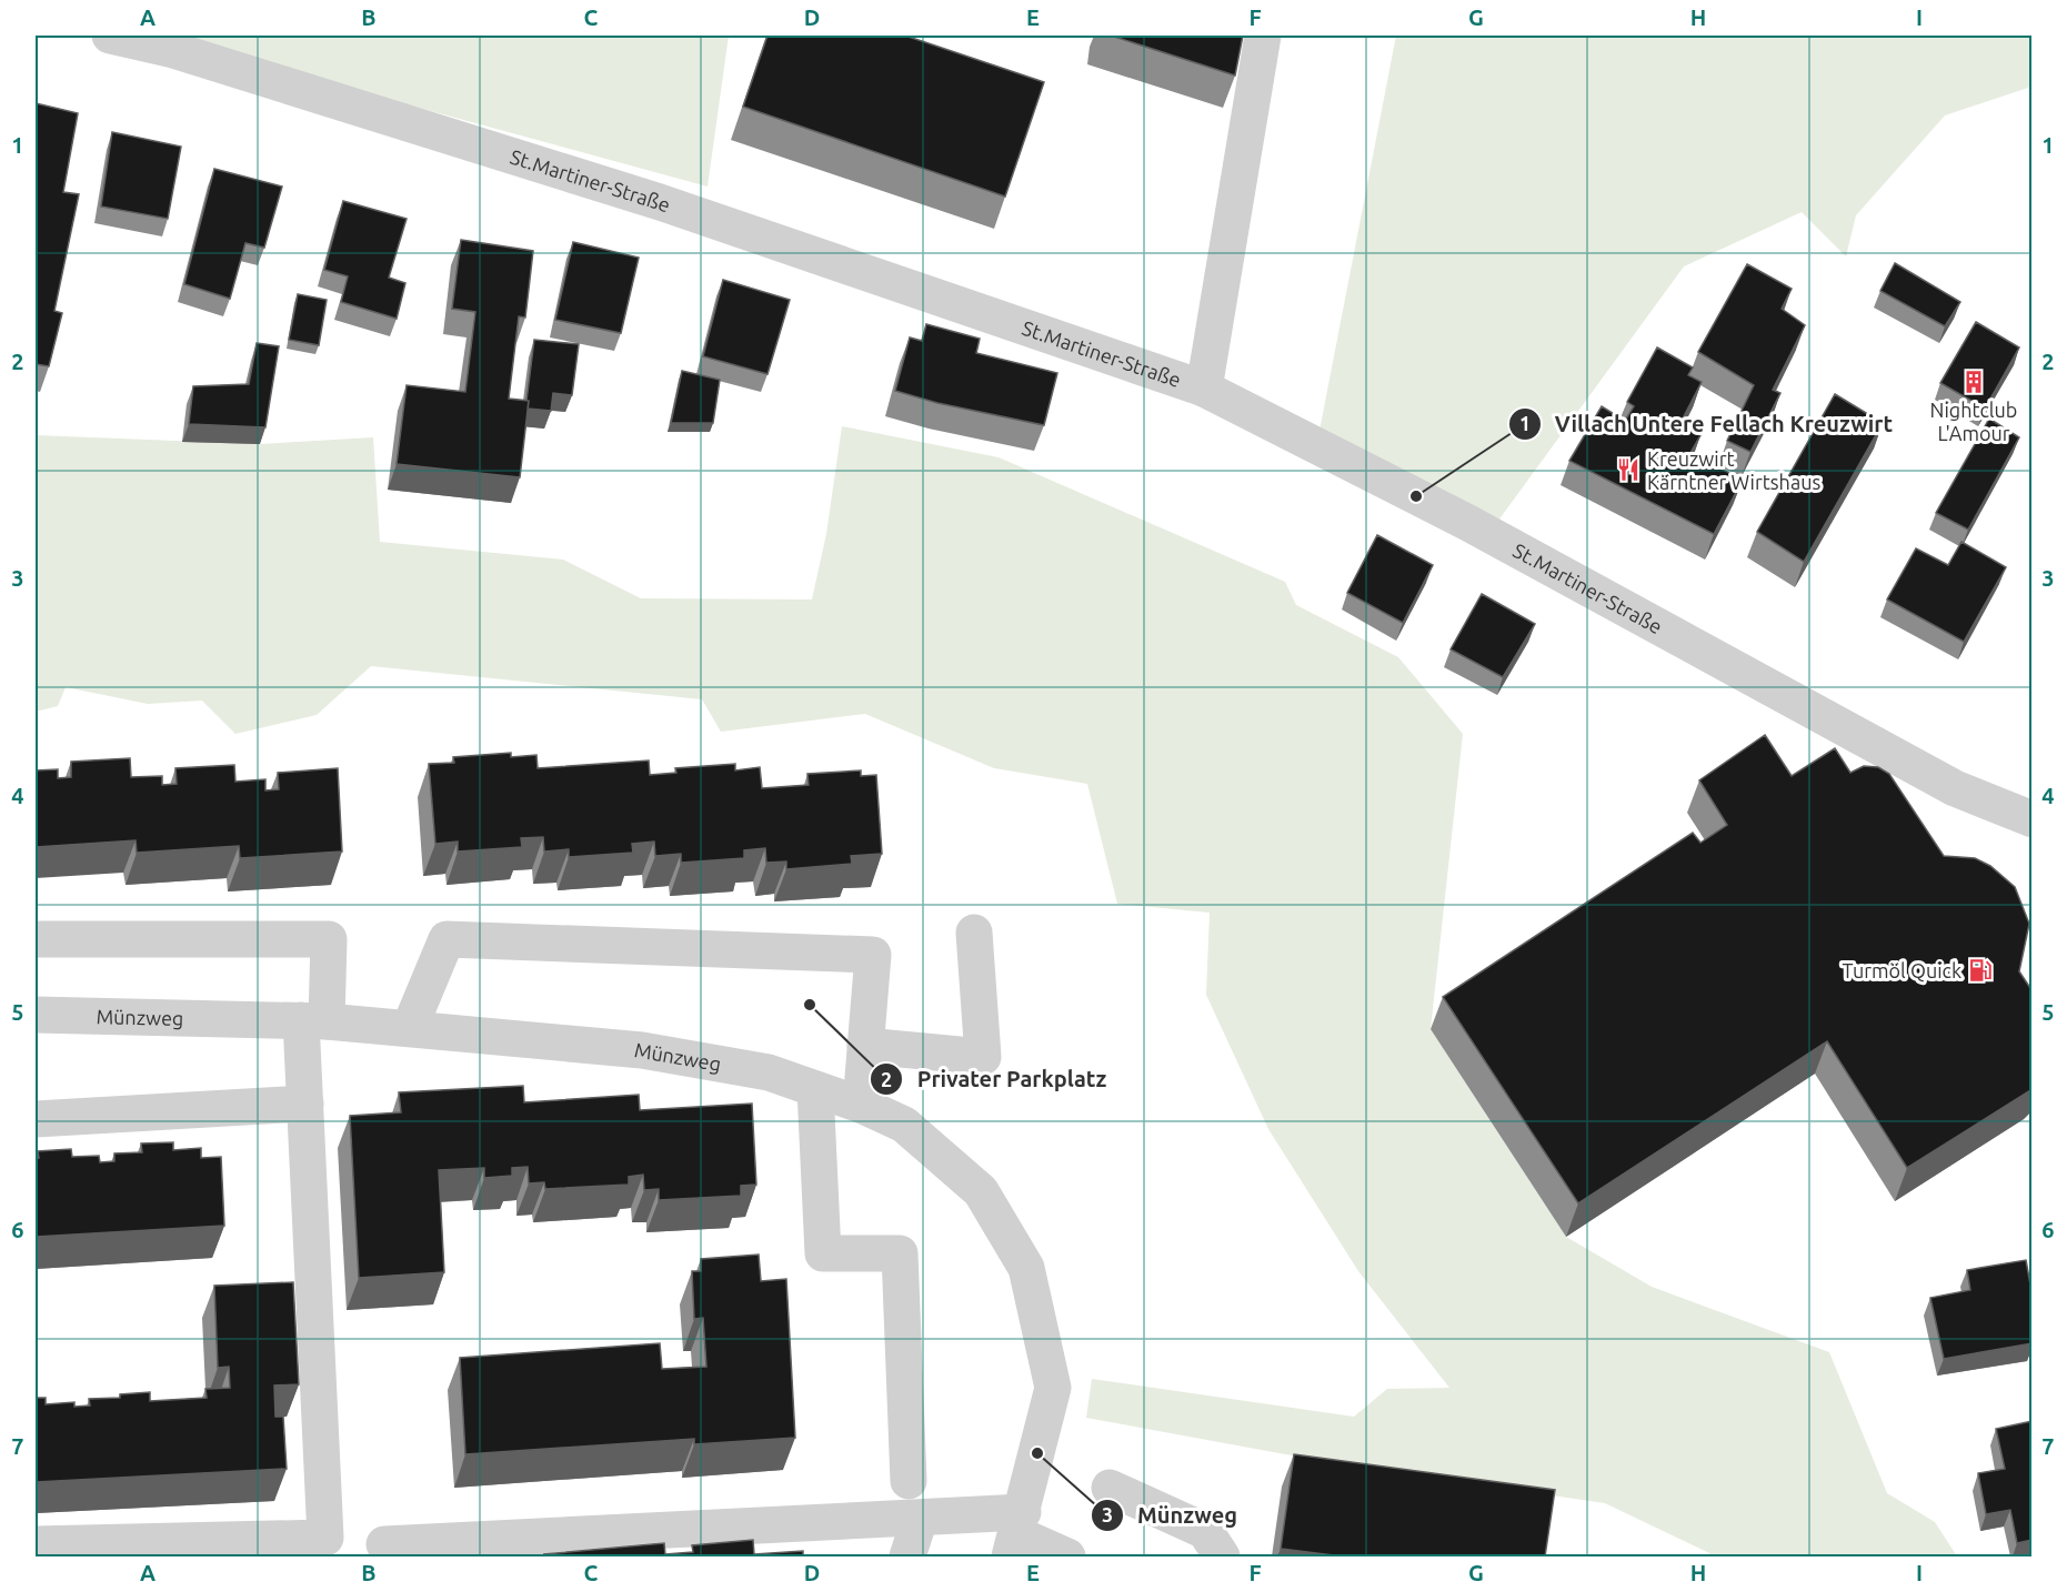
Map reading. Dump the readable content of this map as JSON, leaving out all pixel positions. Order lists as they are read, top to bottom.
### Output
{
  "streets": {
    "street": ["St.Martiner-Straße", "Münzweg"]
  },
  "places": {
    "building": ["Nightclub L'Amour"],
    "restaurant": ["Kreuzwirt Kärntner Wirtshaus"],
    "other": ["Villach Untere Fellach Kreuzwirt", "Privater Parkplatz", "Münzweg"],
    "fuel station": ["Turmöl Quick"]
  },
  "grid": {
    "columns": [
      "A",
      "B",
      "C",
      "D",
      "E",
      "F",
      "G",
      "H",
      "I"
    ],
    "rows": [
      "1",
      "2",
      "3",
      "4",
      "5",
      "6",
      "7"
    ]
  }
}
